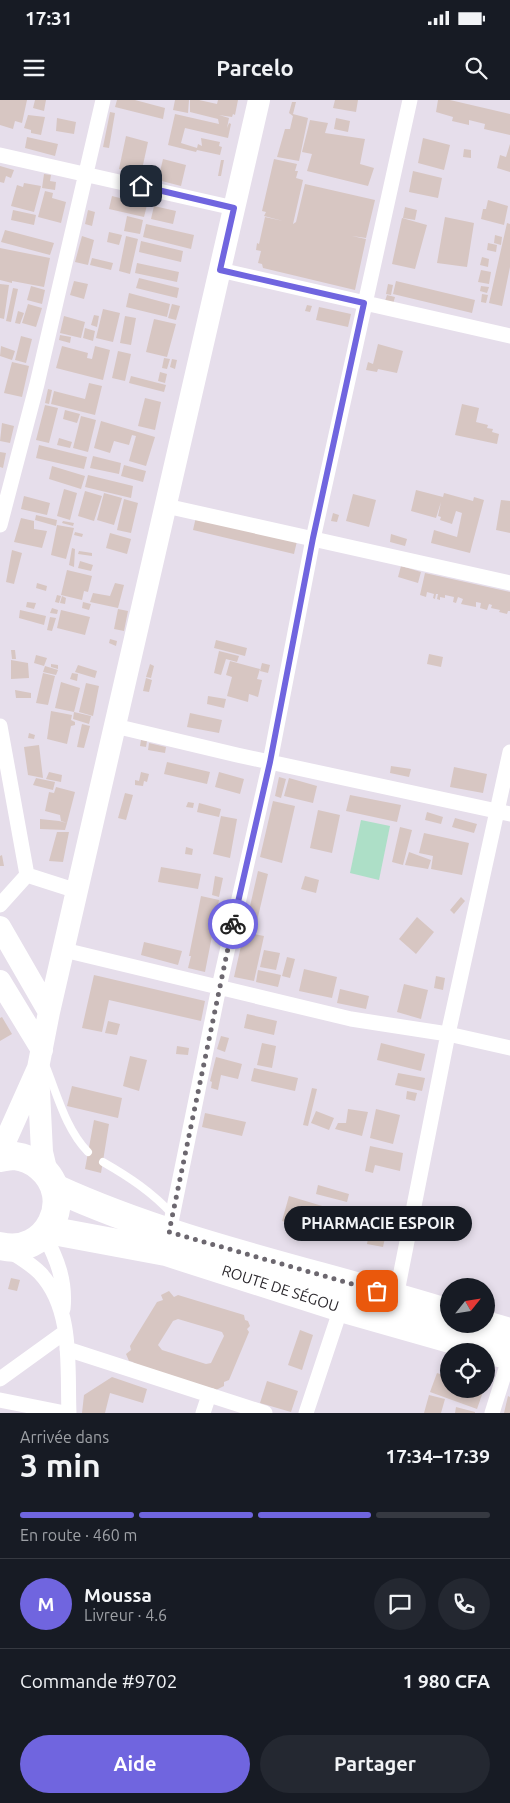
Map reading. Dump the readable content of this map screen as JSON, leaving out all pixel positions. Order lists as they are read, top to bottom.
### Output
{
  "streets": {
    "highway": ["ROUTE DE SÉGOU"]
  },
  "places": ["PHARMACIE ESPOIR"],
  "north": "top right",
  "page": {
    "status": "17:31",
    "header": "Parcelo",
    "bubble": "PHARMACIE ESPOIR",
    "heading": ["3 min", "Arrivée dans", "17:34–17:39"],
    "panel": [
      "Moussa",
      "Livreur · 4.6",
      "Commande #9702",
      "1 980 CFA"
    ],
    "bar": "En route · 460 m",
    "round": "M",
    "buttons": ["Aide", "Partager"]
  }
}
